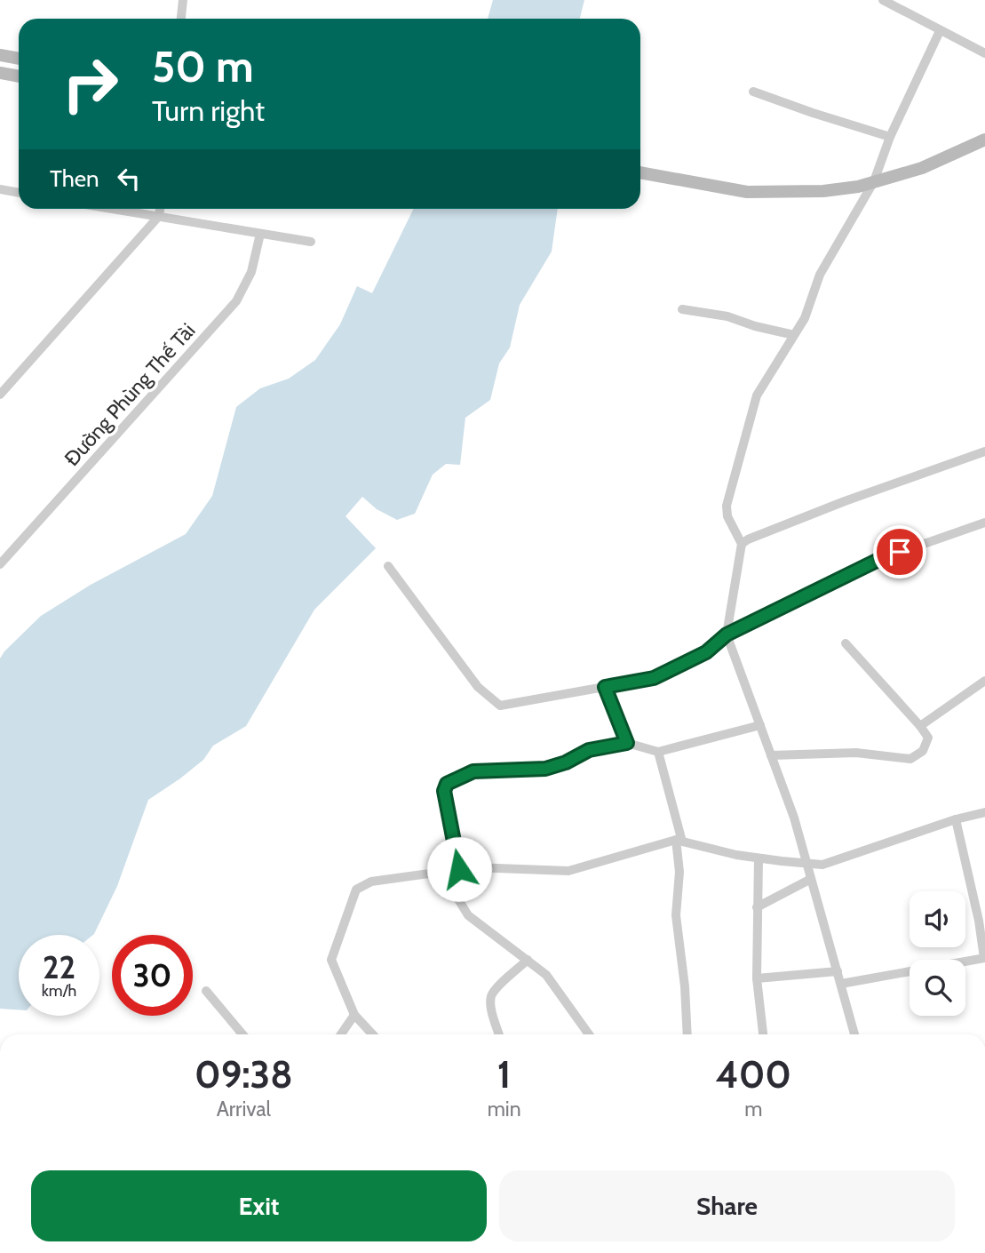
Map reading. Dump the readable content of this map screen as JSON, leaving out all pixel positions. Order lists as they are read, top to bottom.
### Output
{
  "streets": {
    "street": ["Đường Phùng Thế Tài"]
  },
  "page": {
    "turn": ["50 m", "Turn right"],
    "then": "Then",
    "speed": "22 km/h",
    "limit": "30",
    "eta": [
      "09:38",
      "Arrival",
      "1",
      "min",
      "400",
      "m"
    ],
    "buttons": ["Exit", "Share"]
  }
}
